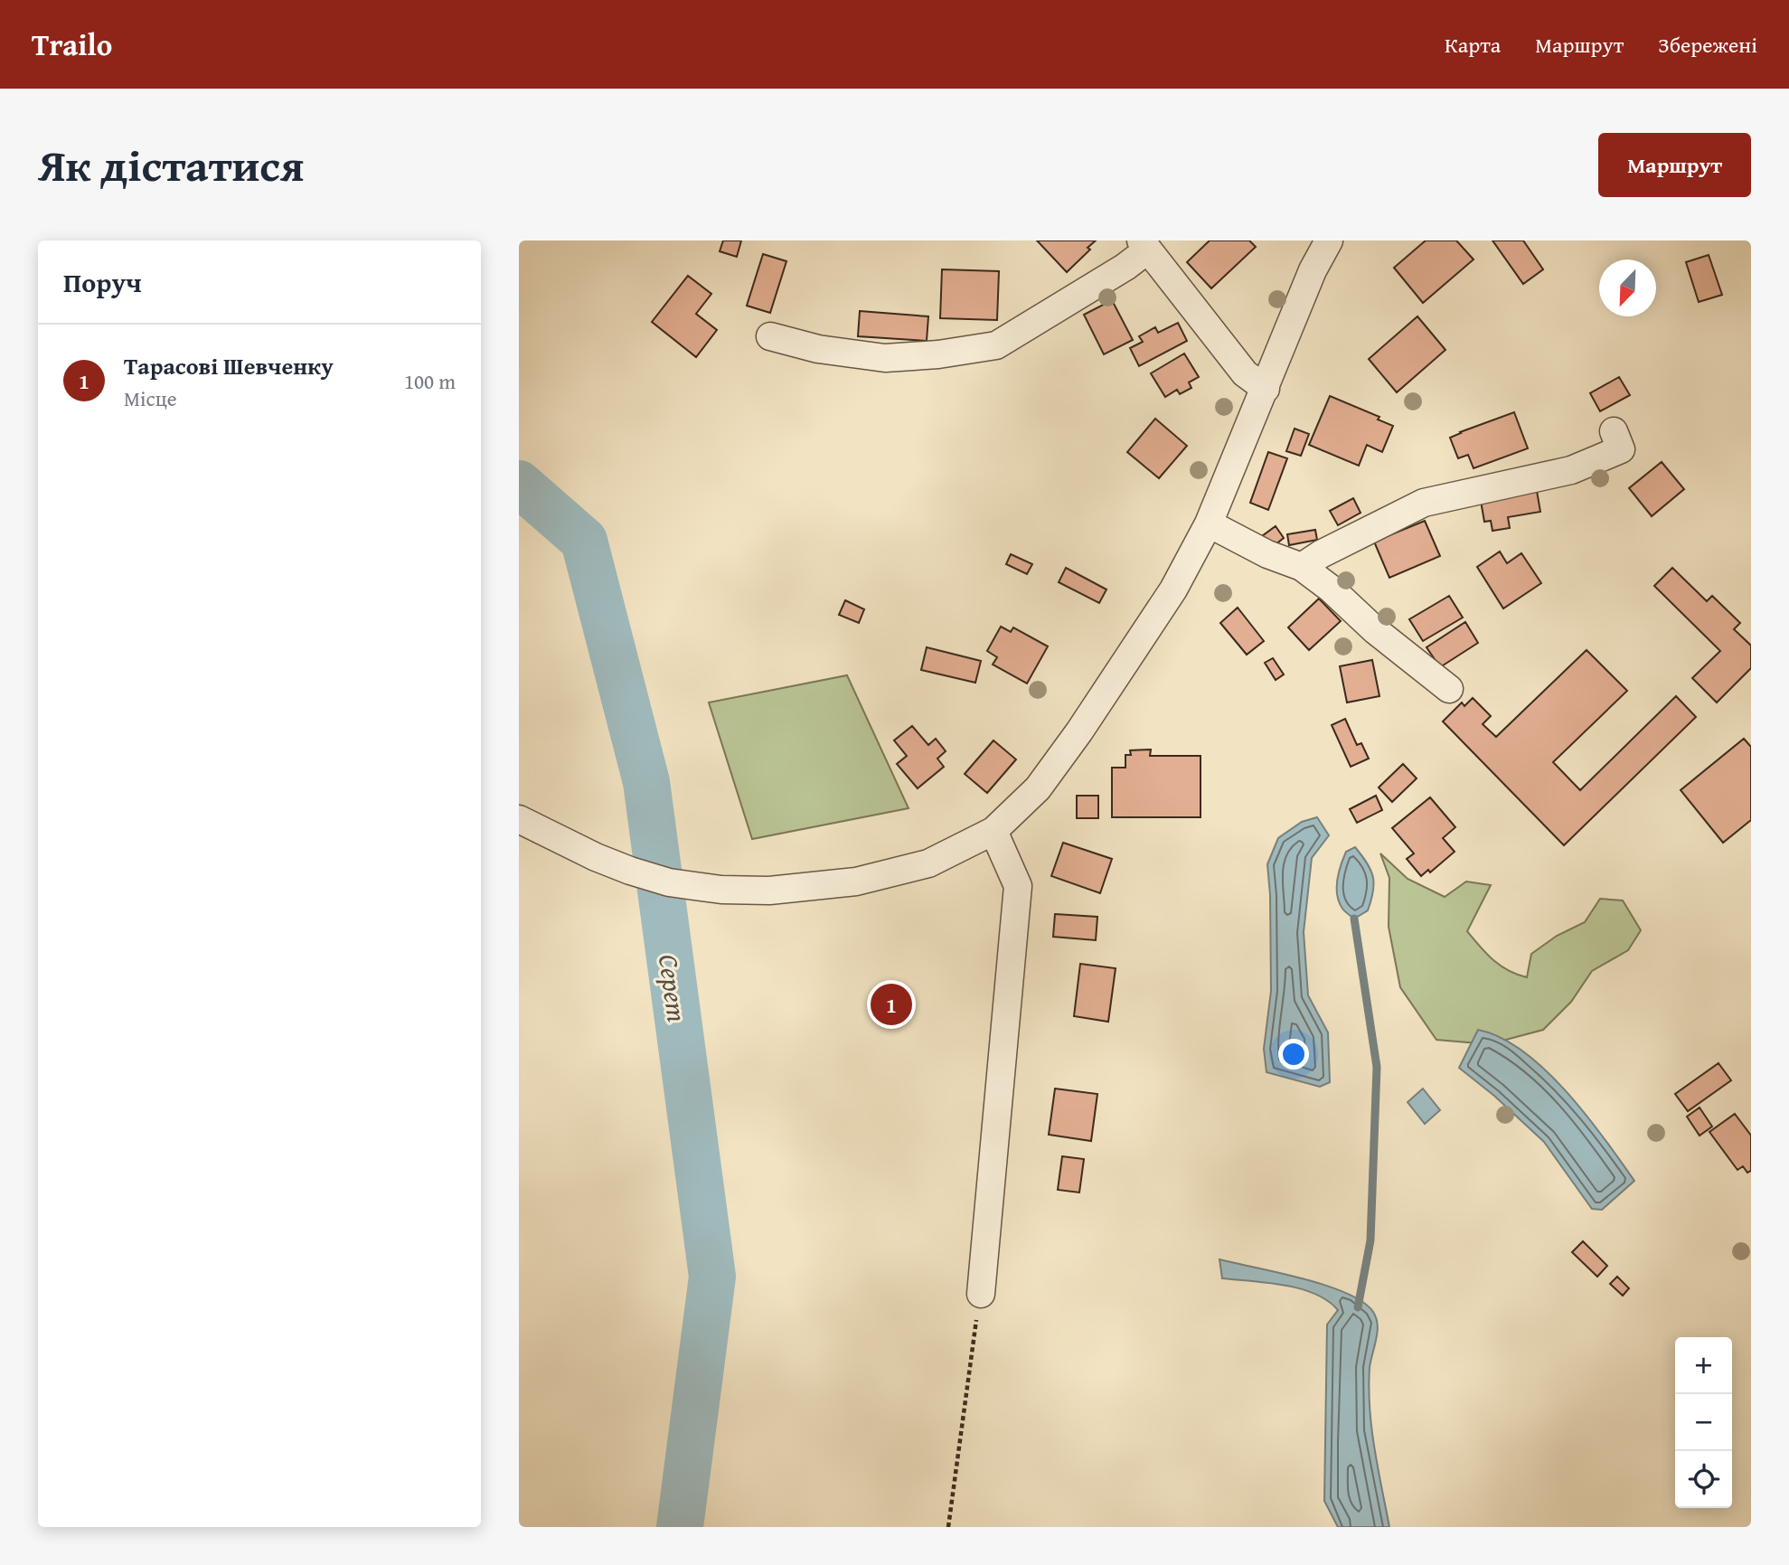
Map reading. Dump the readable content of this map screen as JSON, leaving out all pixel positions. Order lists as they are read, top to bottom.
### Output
{
  "water": ["Серет"],
  "north": "bottom left",
  "page": {
    "header": "Trailo",
    "nav": ["Карта", "Маршрут", "Збережені"],
    "title": "Як дістатися",
    "buttons": "Маршрут",
    "heading": "Поруч",
    "list": [
      {
        "mark": "1",
        "name": "Тарасові Шевченку",
        "note": "Місце",
        "value": "100 m"
      }
    ],
    "pins": "1",
    "map_buttons": ["+", "−"]
  }
}
